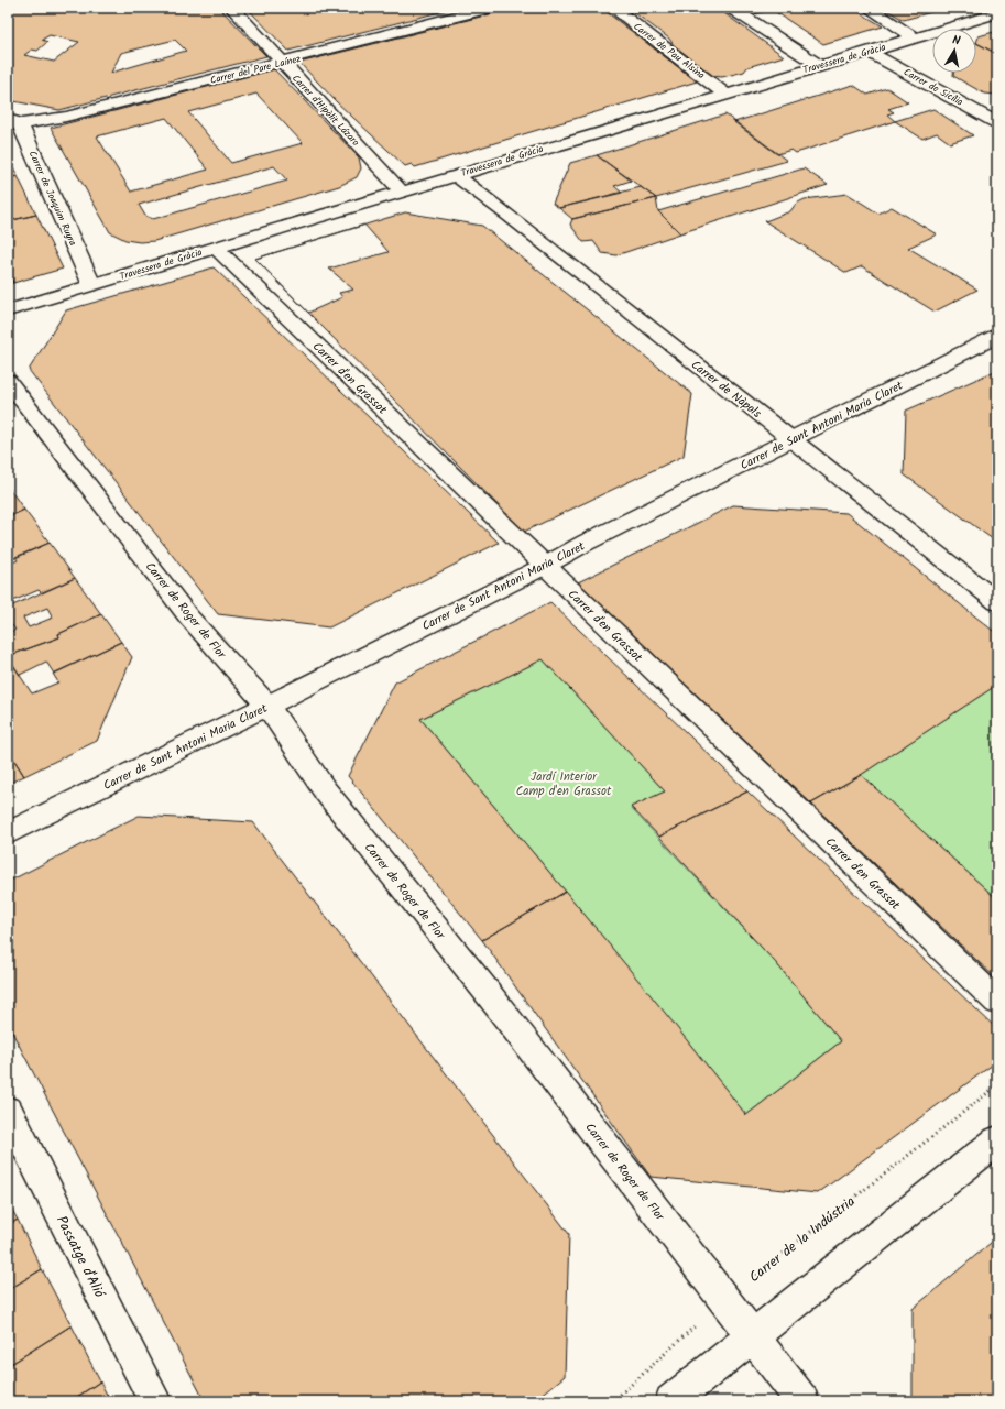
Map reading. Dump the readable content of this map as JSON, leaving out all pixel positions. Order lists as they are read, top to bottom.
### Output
{
  "streets": {
    "street": [
      "Carrer de Pau Alsina",
      "Travessera de Gràcia",
      "Carrer del Pare Laínez",
      "Carrer de Sicília",
      "Carrer d'Hipòlit Lázaro",
      "Carrer de Joaquim Ruyra",
      "Carrer d'en Grassot",
      "Carrer de Nàpols",
      "Carrer de Sant Antoni Maria Claret",
      "Carrer de Roger de Flor",
      "Passatge d'Alió"
    ],
    "path": ["Carrer de la Indústria"]
  },
  "crossings": [
    ["Carrer de Pau Alsina", "Travessera de Gràcia"],
    ["Travessera de Gràcia", "Carrer de Sicília"],
    ["Travessera de Gràcia", "Carrer d'Hipòlit Lázaro"],
    ["Travessera de Gràcia", "Carrer de Joaquim Ruyra"],
    ["Travessera de Gràcia", "Carrer d'en Grassot"],
    ["Travessera de Gràcia", "Carrer de Nàpols"],
    ["Carrer del Pare Laínez", "Carrer d'Hipòlit Lázaro"],
    ["Carrer del Pare Laínez", "Carrer de Joaquim Ruyra"],
    ["Carrer d'en Grassot", "Carrer de Sant Antoni Maria Claret"],
    ["Carrer de Nàpols", "Carrer de Sant Antoni Maria Claret"],
    ["Carrer de Sant Antoni Maria Claret", "Carrer de Roger de Flor"],
    ["Carrer de Roger de Flor", "Carrer de la Indústria"]
  ],
  "parks": ["Jardí Interior Camp d'en Grassot"],
  "north": "top"
}
